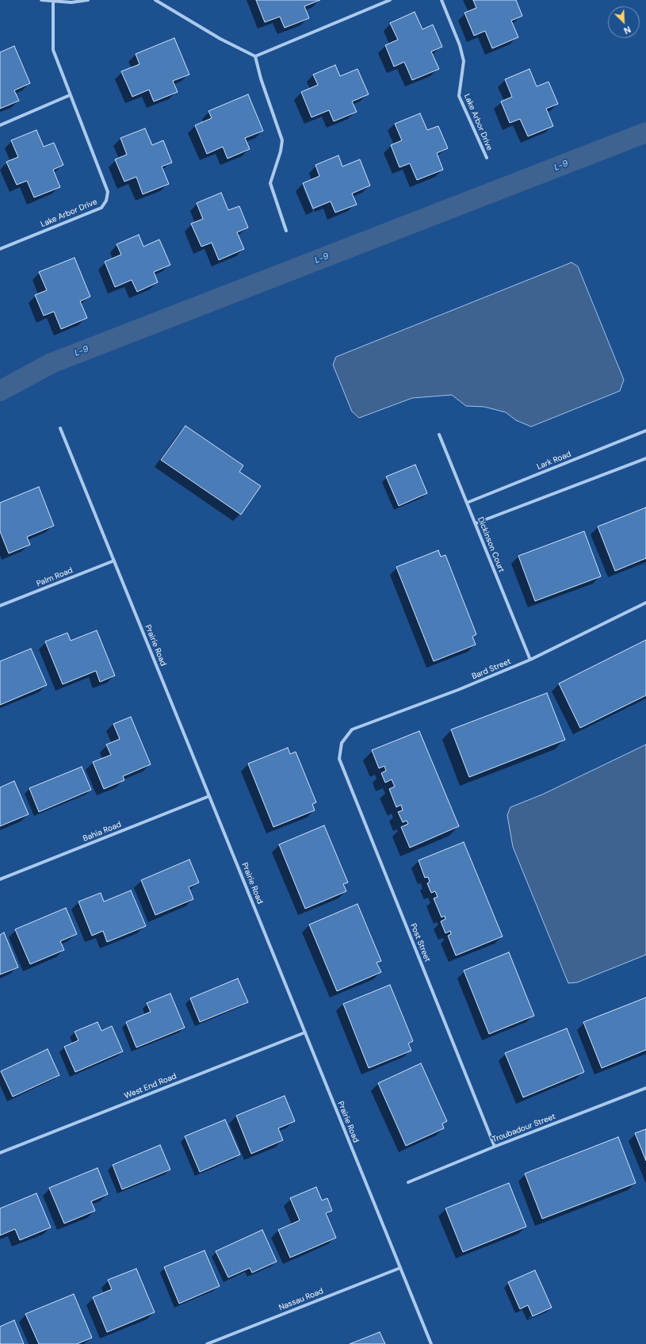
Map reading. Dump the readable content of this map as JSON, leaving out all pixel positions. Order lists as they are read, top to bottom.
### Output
{
  "streets": {
    "street": [
      "Lake Arbor Drive",
      "Lark Road",
      "Dickinson Court",
      "Palm Road",
      "Prairie Road",
      "Bard Street",
      "Bahia Road",
      "Post Street",
      "West End Road",
      "Troubadour Street",
      "Nassau Road"
    ]
  },
  "crossings": [
    ["Lark Road", "Dickinson Court"],
    ["Dickinson Court", "Bard Street"],
    ["Palm Road", "Prairie Road"],
    ["Prairie Road", "Bahia Road"],
    ["Prairie Road", "West End Road"],
    ["Prairie Road", "Nassau Road"],
    ["Bard Street", "Post Street"],
    ["Post Street", "Troubadour Street"]
  ],
  "water": ["L-9"],
  "north": "bottom right"
}
